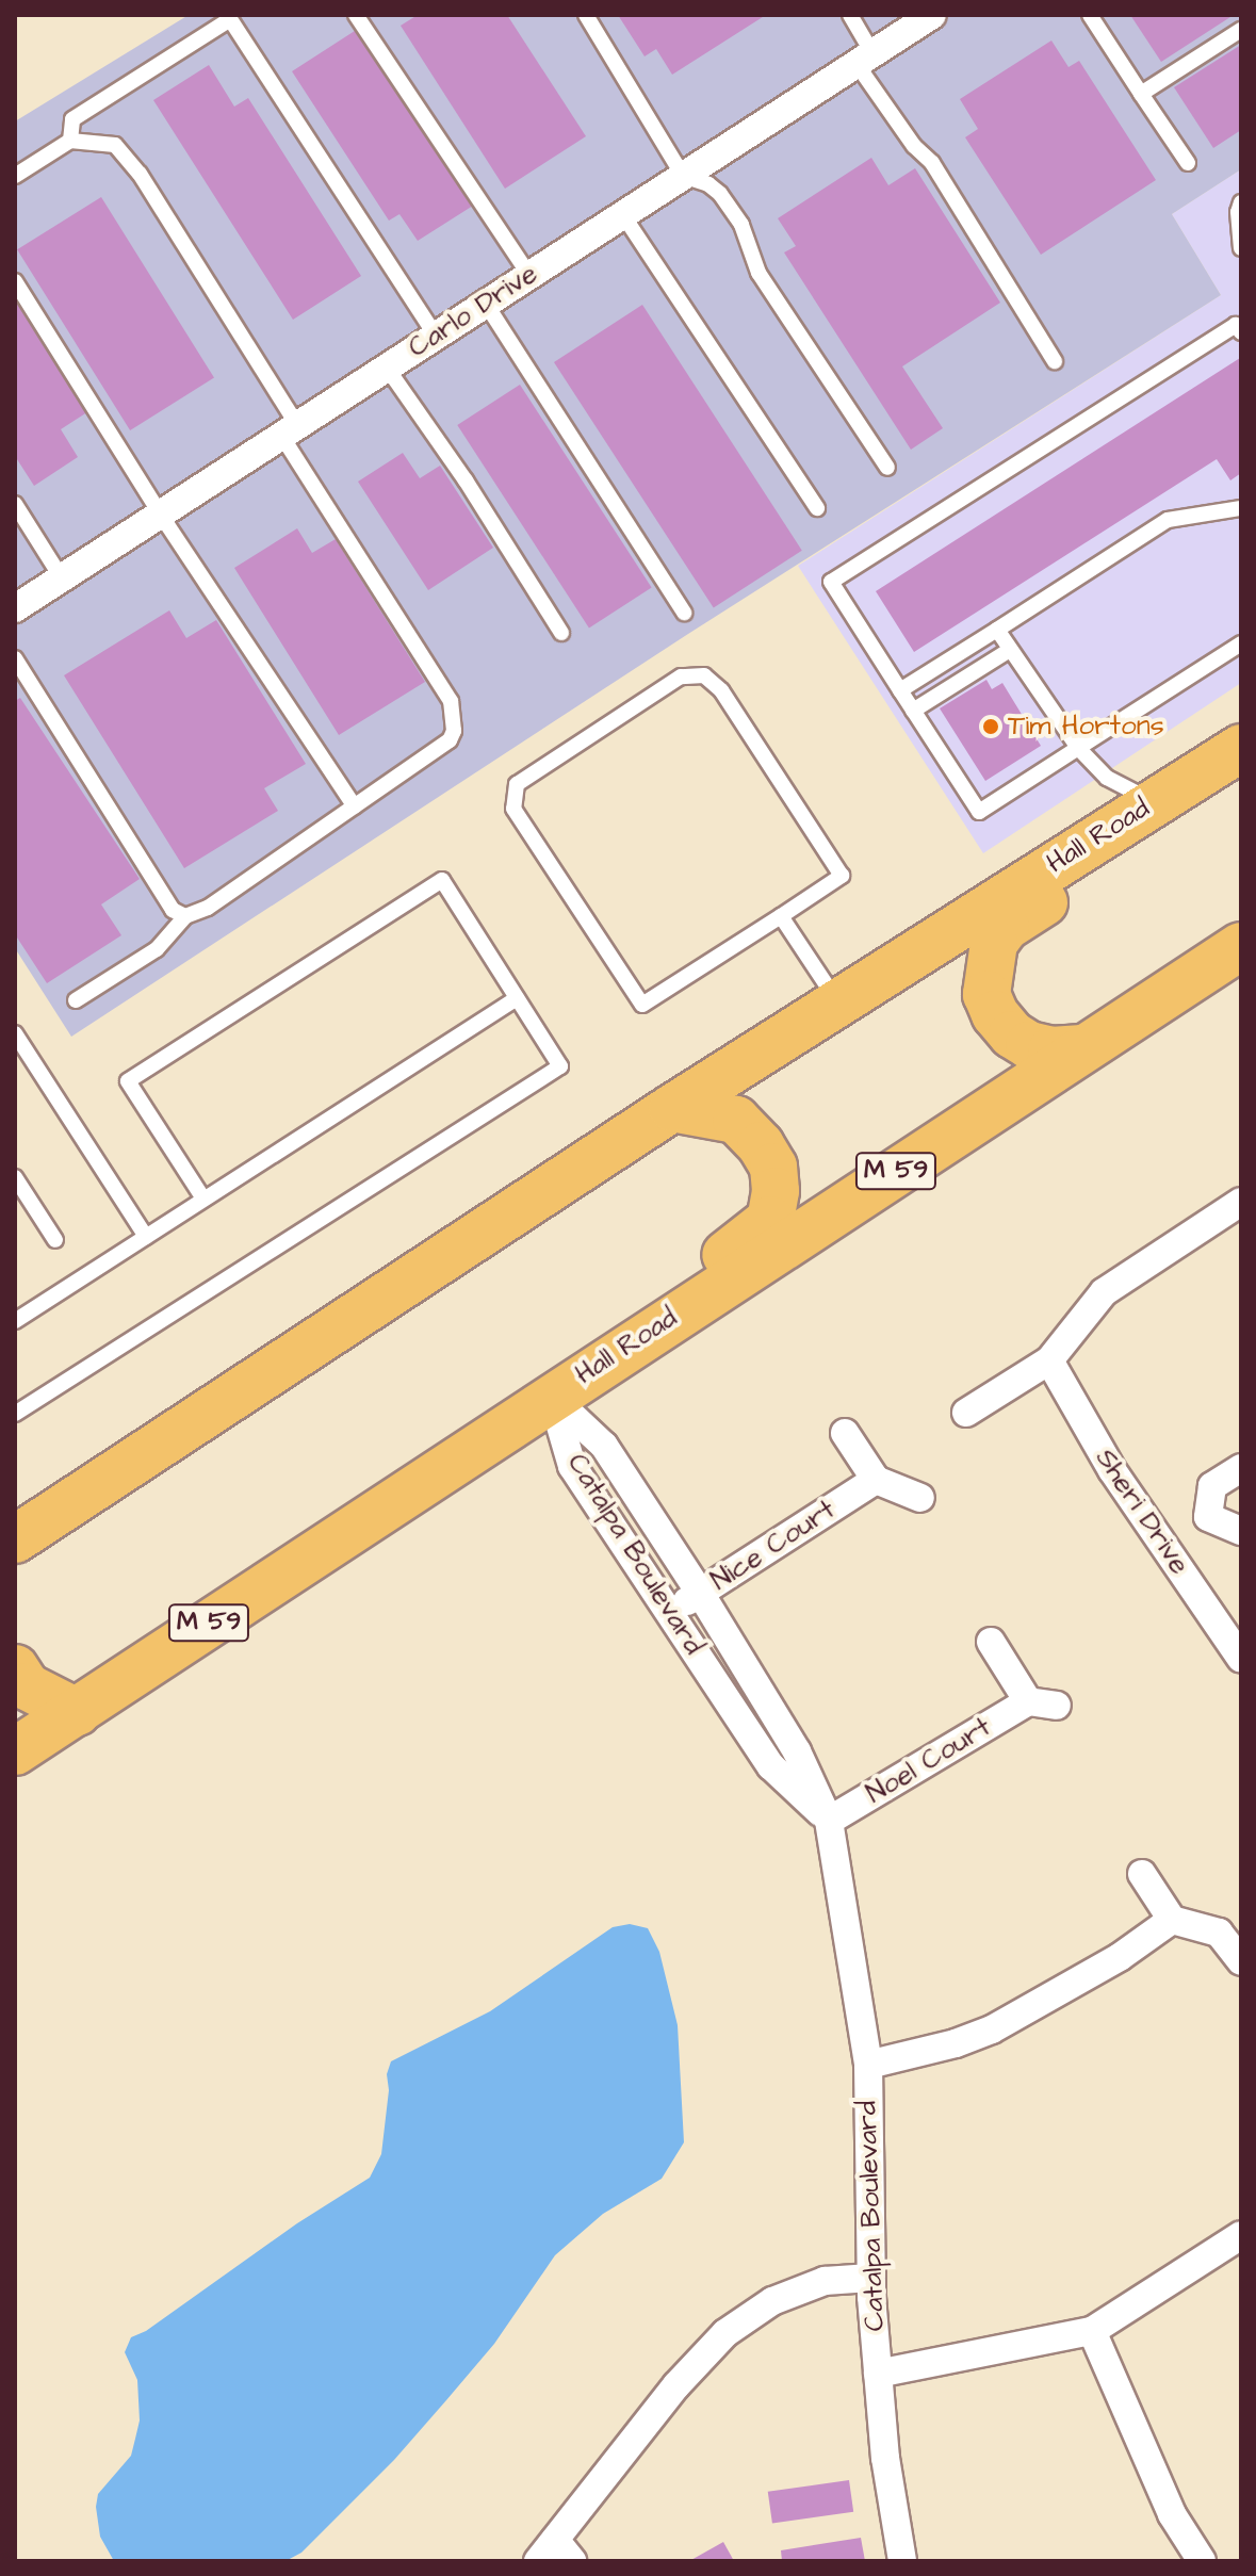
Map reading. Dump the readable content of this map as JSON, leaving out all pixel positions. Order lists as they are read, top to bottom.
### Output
{
  "streets": {
    "highway": ["Hall Road", "M 59"],
    "street": [
      "Carlo Drive",
      "Sheri Drive",
      "Nice Court",
      "Catalpa Boulevard",
      "Noel Court"
    ]
  },
  "crossings": [
    ["Hall Road", "Catalpa Boulevard"],
    ["Nice Court", "Catalpa Boulevard"],
    ["Catalpa Boulevard", "Noel Court"]
  ],
  "places": ["Tim Hortons"]
}
